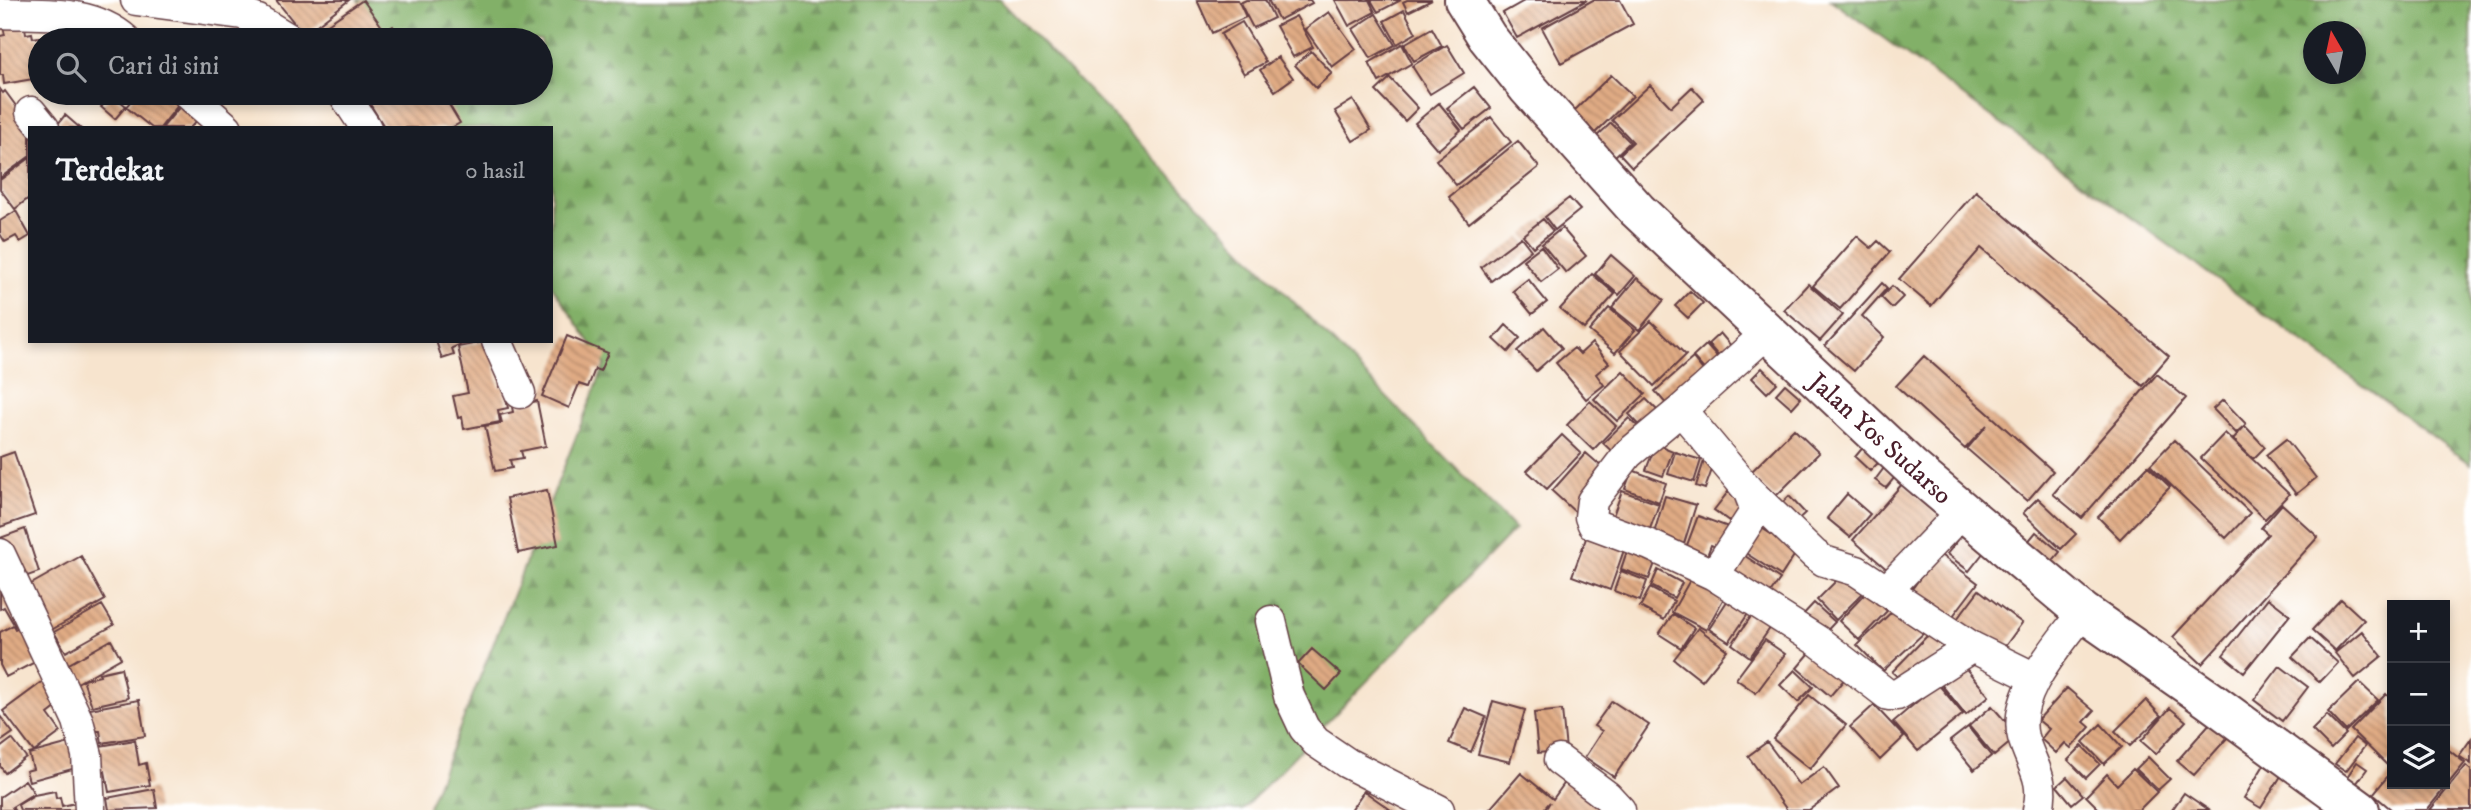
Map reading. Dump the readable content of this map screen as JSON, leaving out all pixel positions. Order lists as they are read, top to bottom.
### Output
{
  "streets": {
    "highway": ["Jalan Yos Sudarso"]
  },
  "north": "top",
  "page": {
    "search": "Cari di sini",
    "heading": ["Terdekat", "0 hasil"],
    "map_buttons": ["+", "−"]
  }
}
